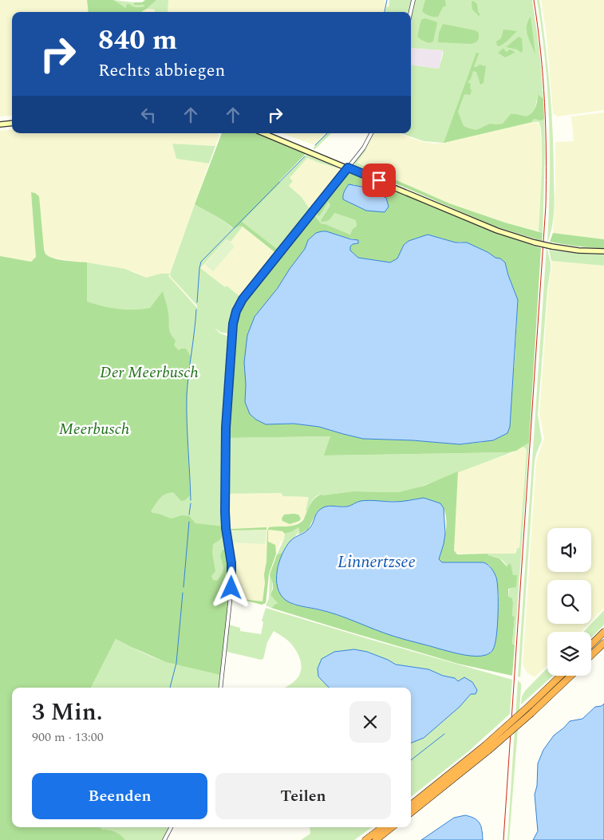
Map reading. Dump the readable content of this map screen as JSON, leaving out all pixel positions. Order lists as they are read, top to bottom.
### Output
{
  "water": ["Linnertzsee"],
  "parks": ["Der Meerbusch", "Meerbusch"],
  "page": {
    "turn": ["840 m", "Rechts abbiegen"],
    "heading": ["3 Min.", "900 m · 13:00"],
    "buttons": ["Beenden", "Teilen"]
  }
}
